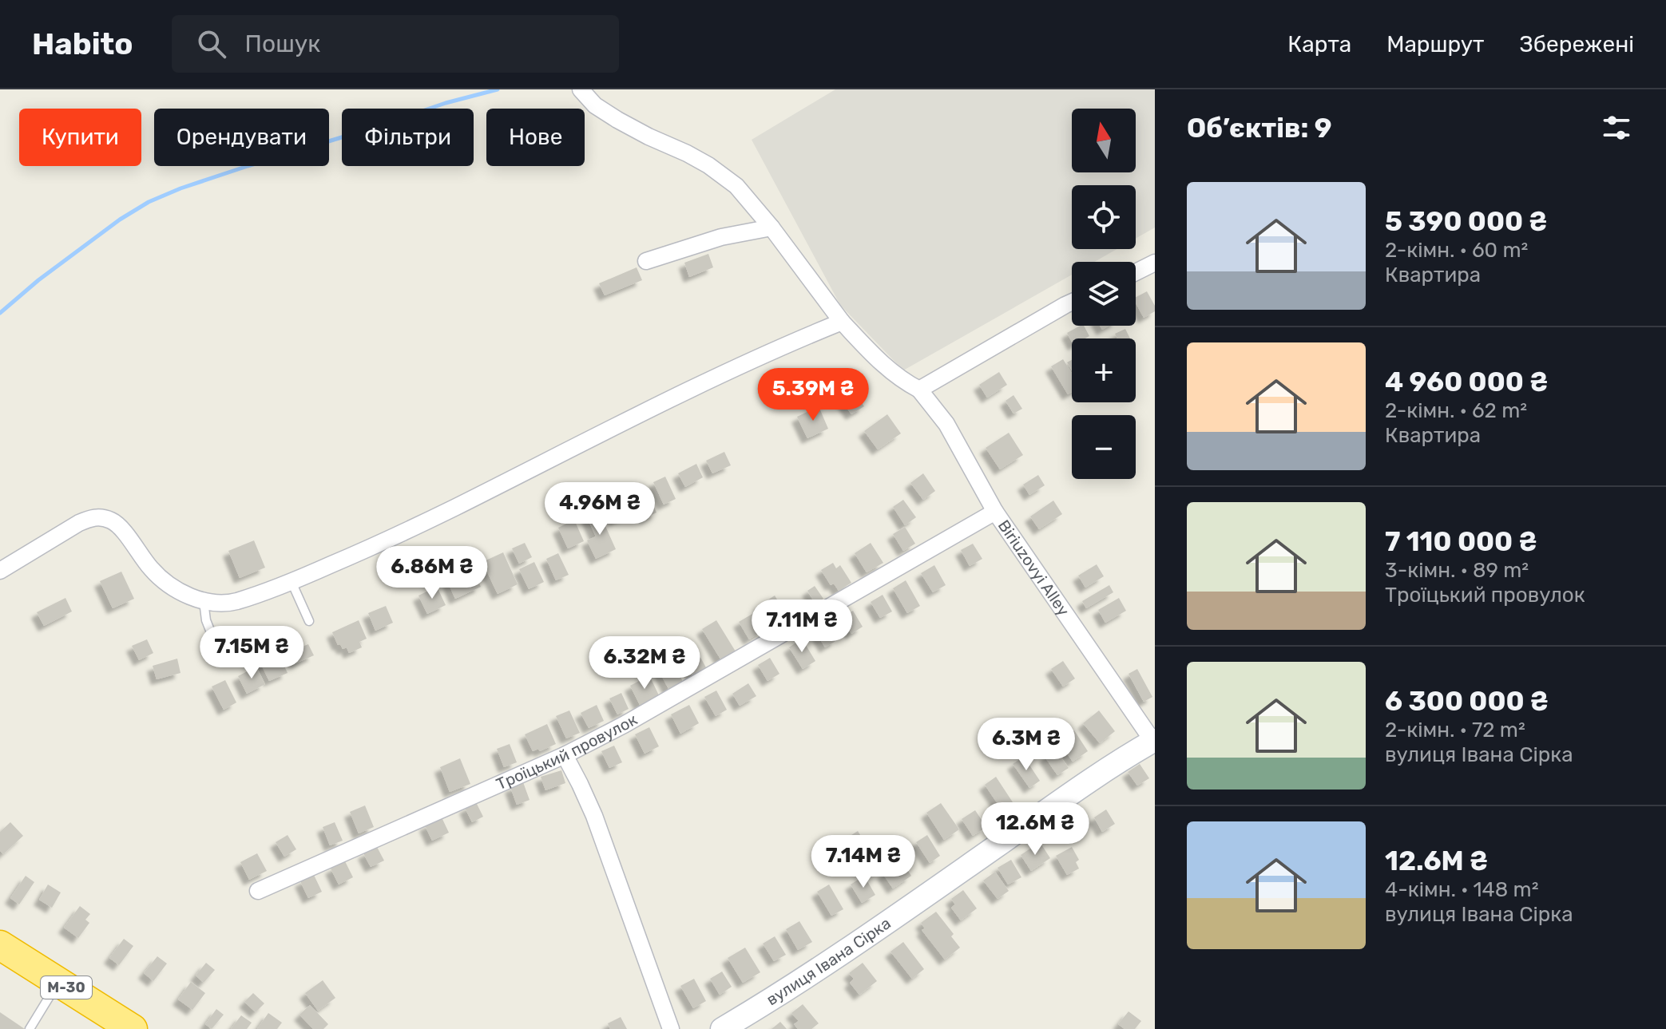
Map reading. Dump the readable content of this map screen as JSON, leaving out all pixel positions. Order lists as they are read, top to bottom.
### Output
{
  "streets": {
    "highway": ["М-30"],
    "street": ["Biriuzovyi Alley", "Троїцький провулок", "вулиця Івана Сірка"]
  },
  "crossings": [
    ["Biriuzovyi Alley", "Троїцький провулок"],
    ["Biriuzovyi Alley", "вулиця Івана Сірка"]
  ],
  "north": "top",
  "page": {
    "header": "Habito",
    "search": "Пошук",
    "nav": ["Карта", "Маршрут", "Збережені"],
    "heading": "Об’єктів: 9",
    "map_buttons": ["+", "−"],
    "chip": [
      "Купити",
      "Орендувати",
      "Фільтри",
      "Нове"
    ],
    "list": [
      {
        "name": "5 390 000 ₴",
        "note": "2-кімн. · 60 m² · Квартира"
      },
      {
        "name": "4 960 000 ₴",
        "note": "2-кімн. · 62 m² · Квартира"
      },
      {
        "name": "7 110 000 ₴",
        "note": "3-кімн. · 89 m² · Троїцький провулок"
      },
      {
        "name": "6 300 000 ₴",
        "note": "2-кімн. · 72 m² · вулиця Івана Сірка"
      },
      {
        "name": "12.6M ₴",
        "note": "4-кімн. · 148 m² · вулиця Івана Сірка"
      }
    ],
    "price": [
      "5.39M ₴",
      "4.96M ₴",
      "6.86M ₴",
      "7.11M ₴",
      "7.15M ₴",
      "6.32M ₴",
      "6.3M ₴",
      "12.6M ₴",
      "7.14M ₴"
    ]
  }
}
